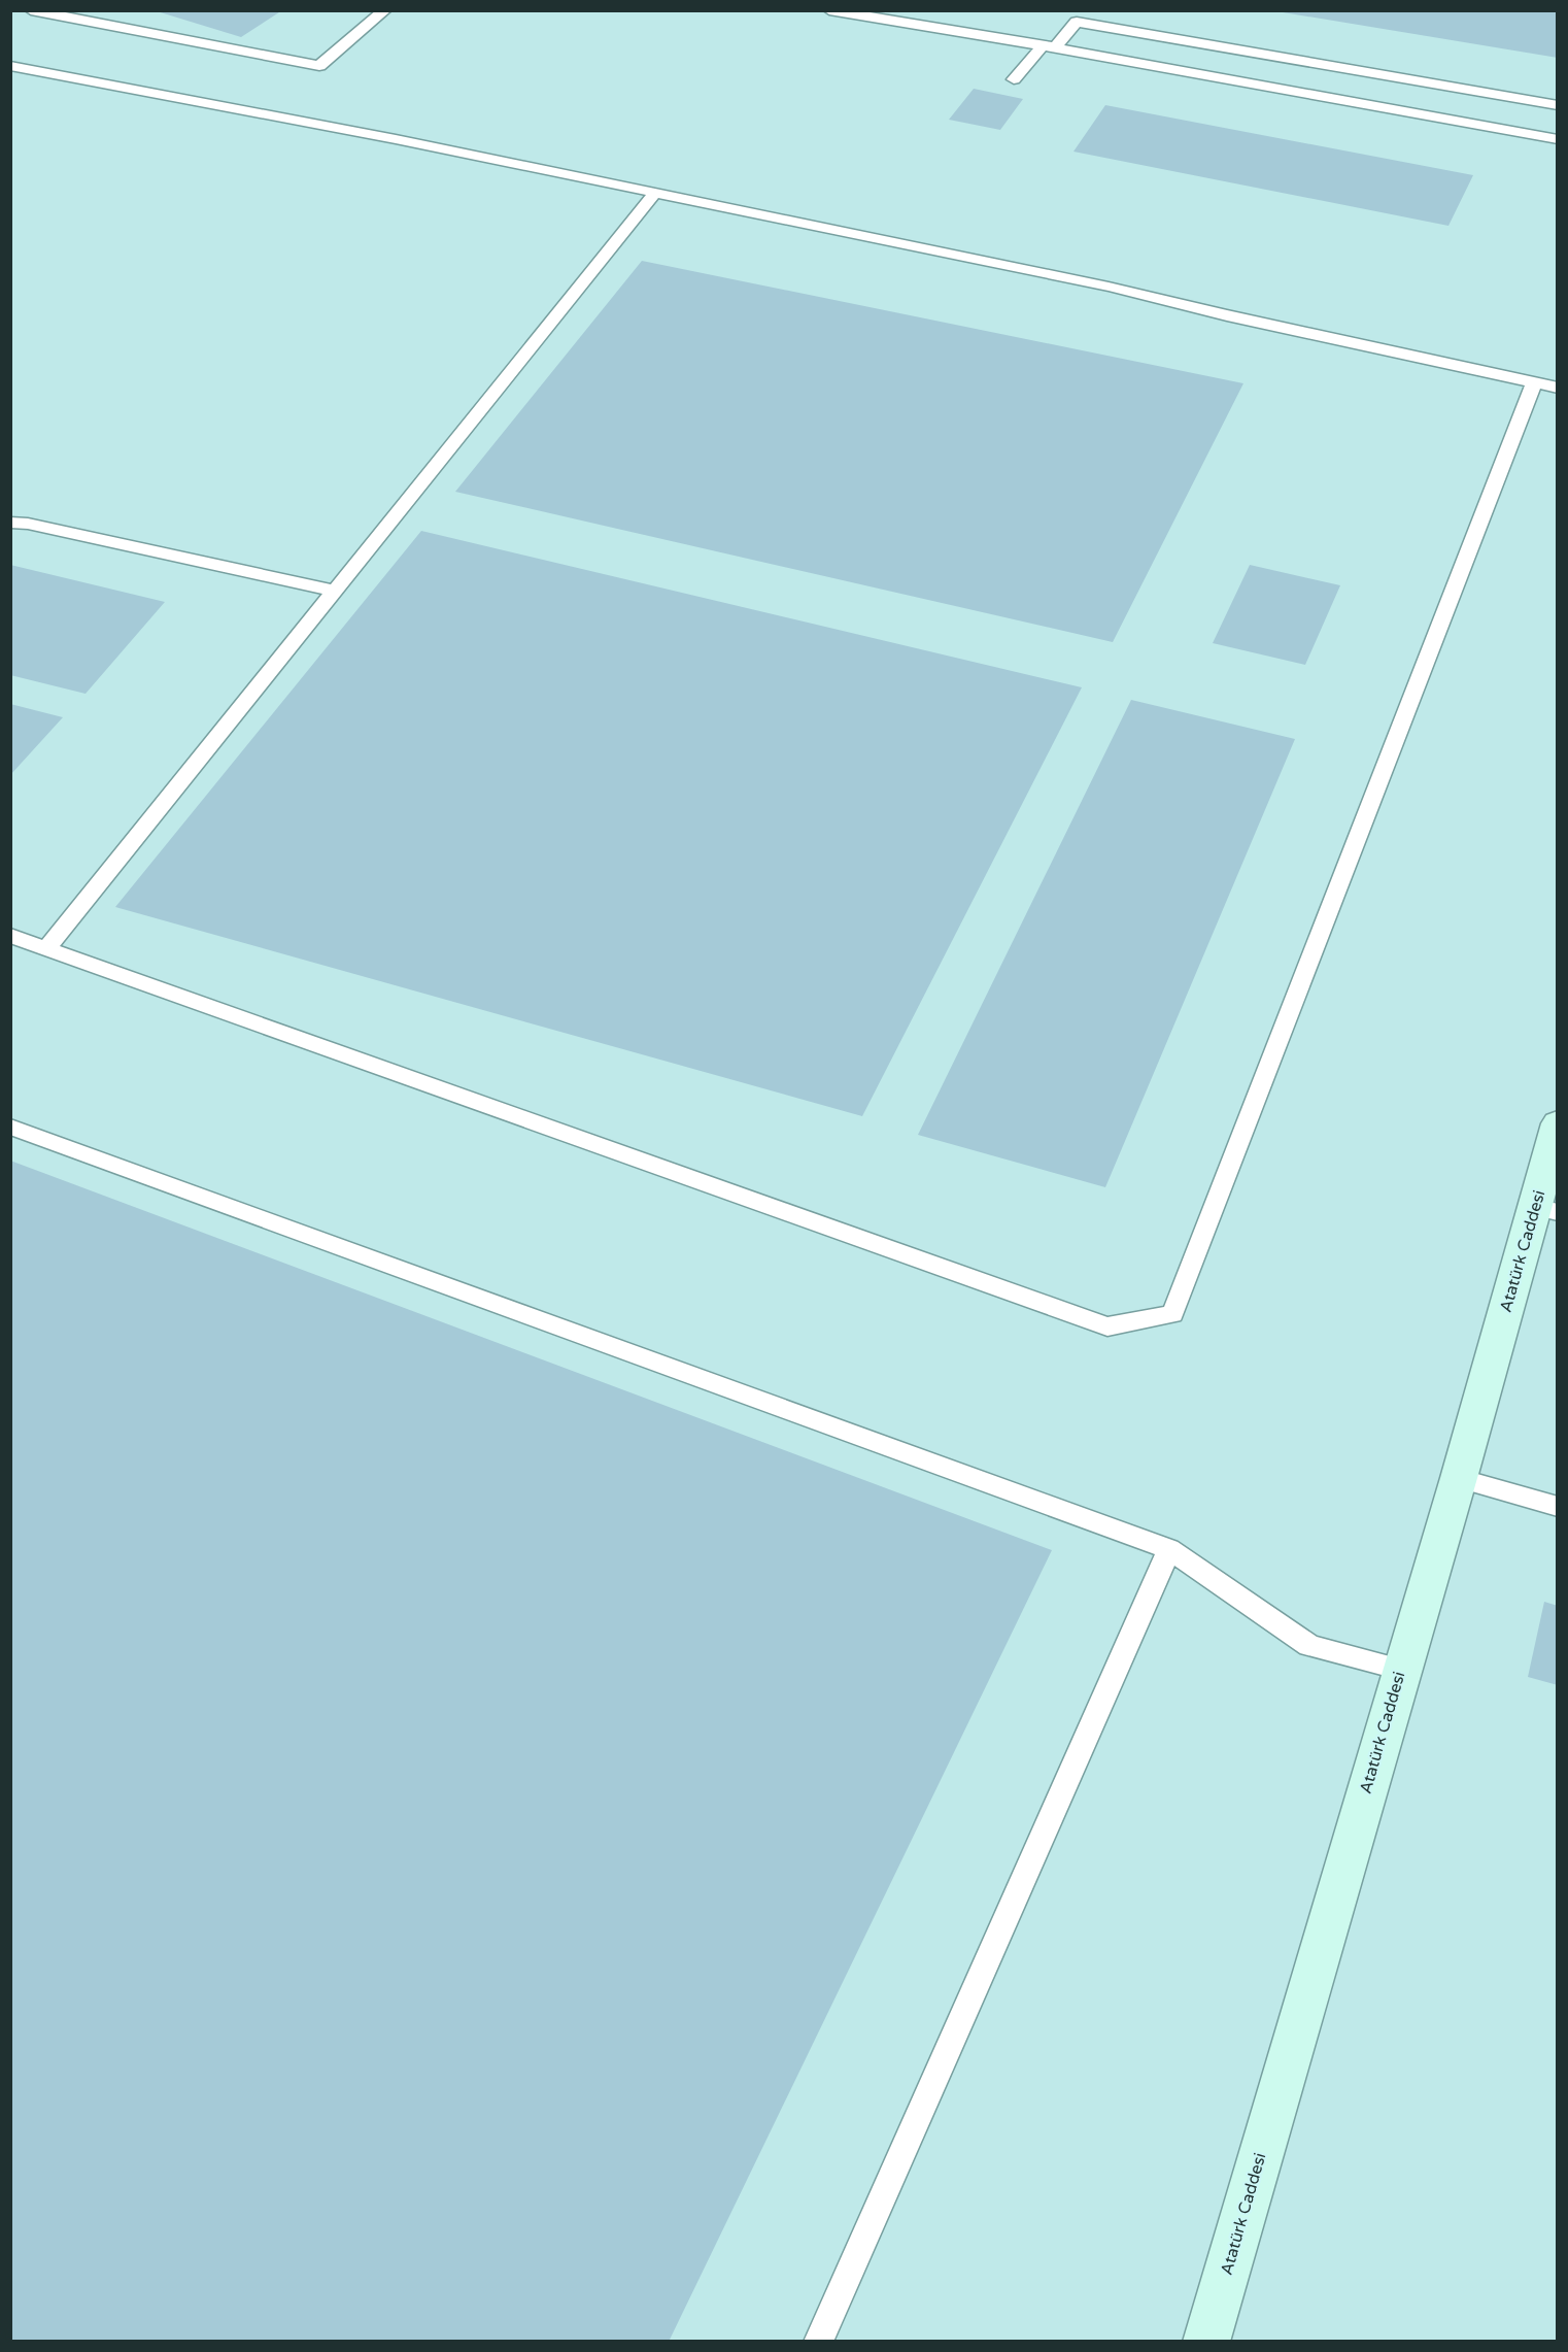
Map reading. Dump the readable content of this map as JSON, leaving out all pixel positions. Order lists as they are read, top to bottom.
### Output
{
  "streets": {
    "street": ["Atatürk Caddesi"]
  }
}
